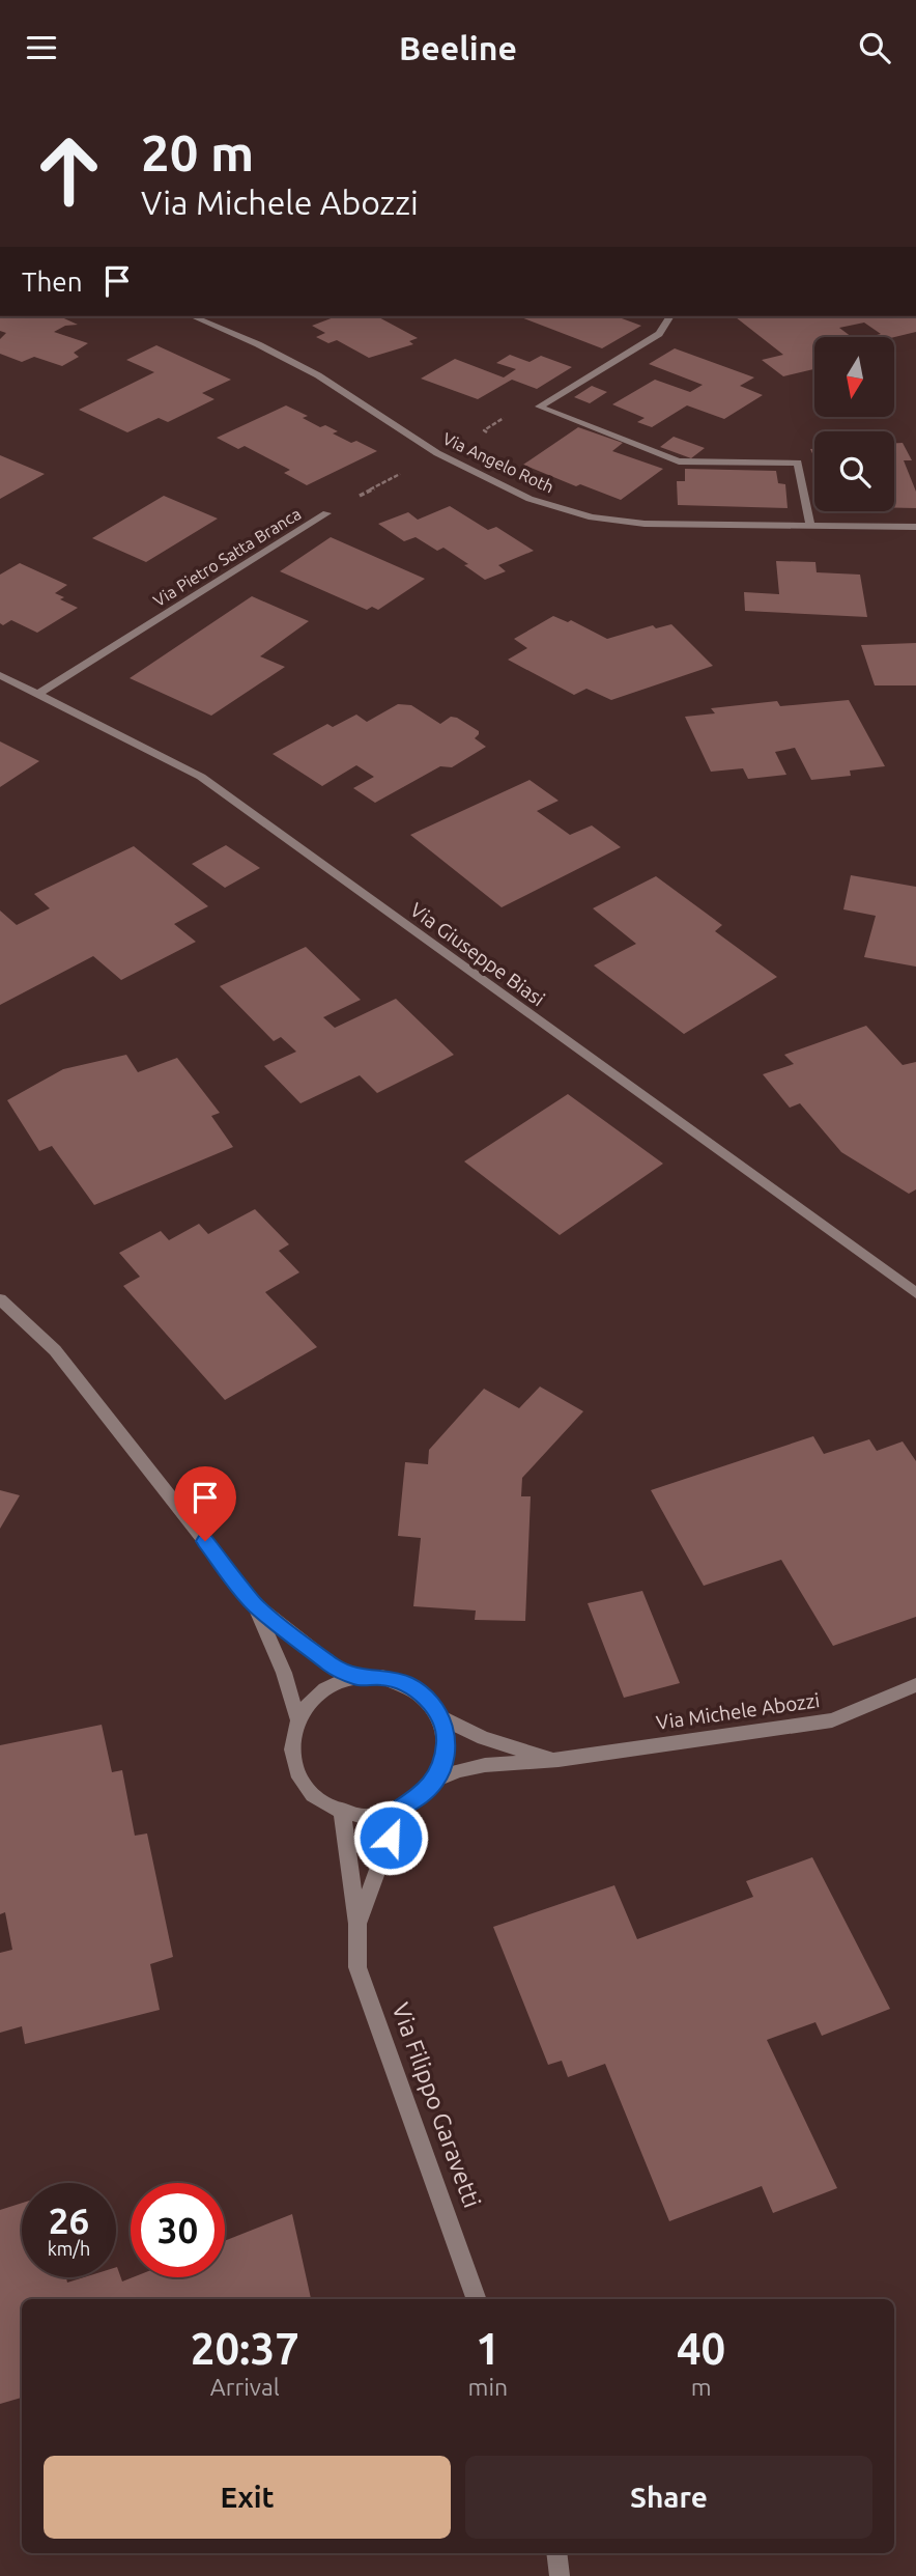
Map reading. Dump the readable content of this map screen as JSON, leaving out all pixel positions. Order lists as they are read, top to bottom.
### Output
{
  "streets": {
    "street": [
      "Via Angelo Roth",
      "Via Pietro Satta Branca",
      "Via Giuseppe Biasi",
      "Via Michele Abozzi",
      "Via Filippo Garavetti"
    ]
  },
  "crossings": [
    ["Via Angelo Roth", "Via Pietro Satta Branca"],
    ["Via Pietro Satta Branca", "Via Giuseppe Biasi"],
    ["Via Michele Abozzi", "Via Filippo Garavetti"]
  ],
  "north": "bottom",
  "page": {
    "header": "Beeline",
    "turn": ["20 m", "Via Michele Abozzi"],
    "then": "Then",
    "speed": "26 km/h",
    "limit": "30",
    "eta": [
      "20:37",
      "Arrival",
      "1",
      "min",
      "40",
      "m"
    ],
    "buttons": ["Exit", "Share"]
  }
}
